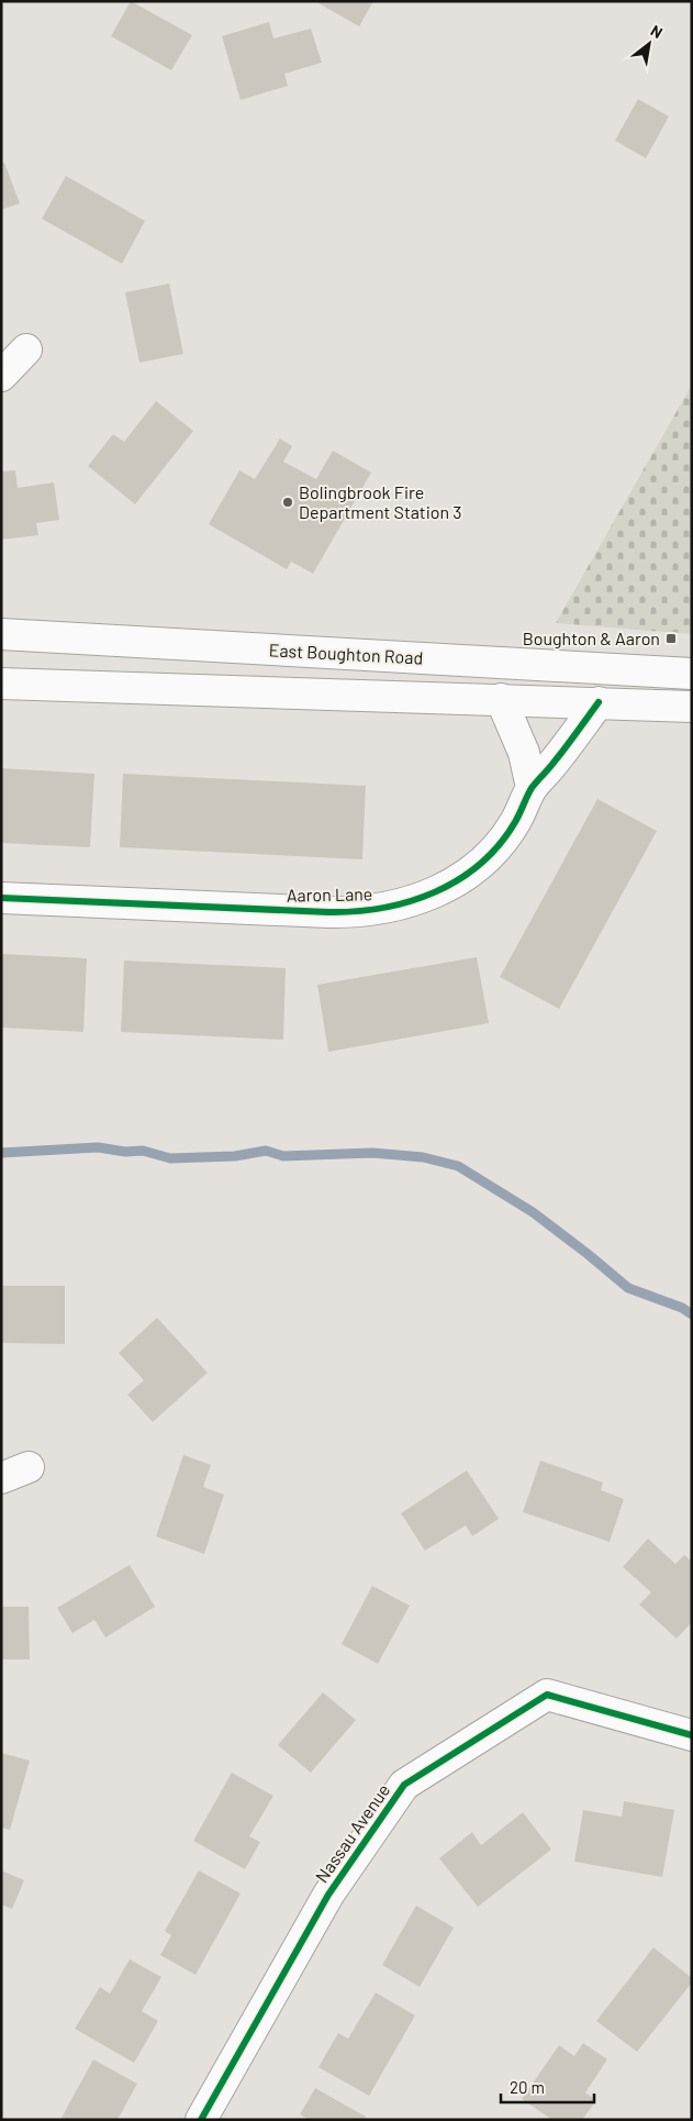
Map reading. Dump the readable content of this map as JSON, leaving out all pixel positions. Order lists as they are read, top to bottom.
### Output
{
  "streets": {
    "street": ["East Boughton Road", "Aaron Lane", "Nassau Avenue"]
  },
  "places": {
    "other": ["Bolingbrook Fire Department Station 3"],
    "transit": ["Boughton & Aaron"]
  },
  "scale_bar": "20 m",
  "north": "top right"
}
